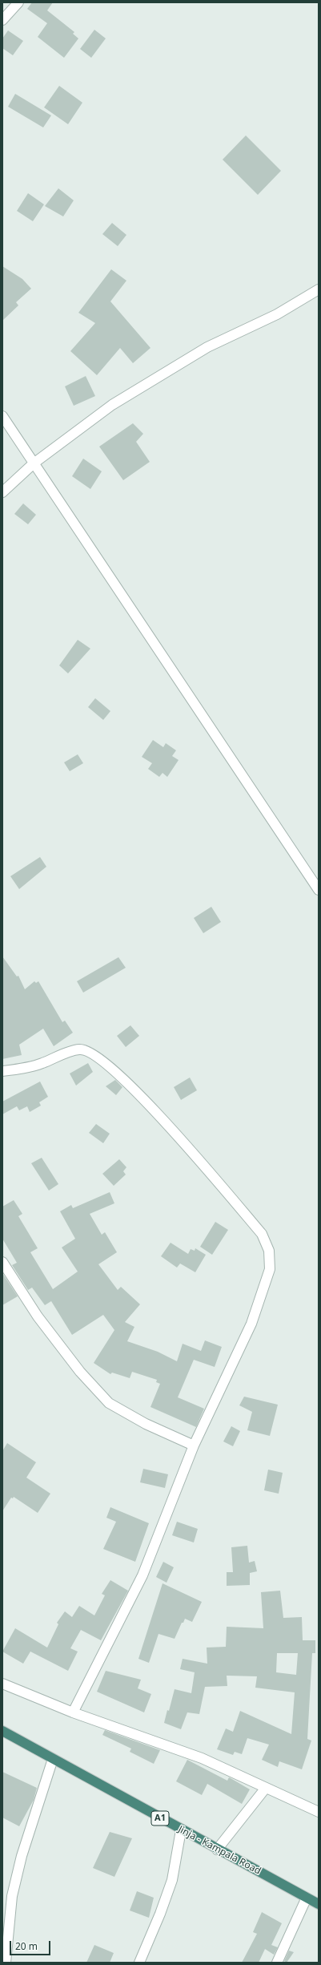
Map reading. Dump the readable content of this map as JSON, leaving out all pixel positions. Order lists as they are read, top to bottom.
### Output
{
  "streets": {
    "highway": ["A1", "Jinja - Kampala Road"]
  },
  "scale_bar": "20 m"
}
